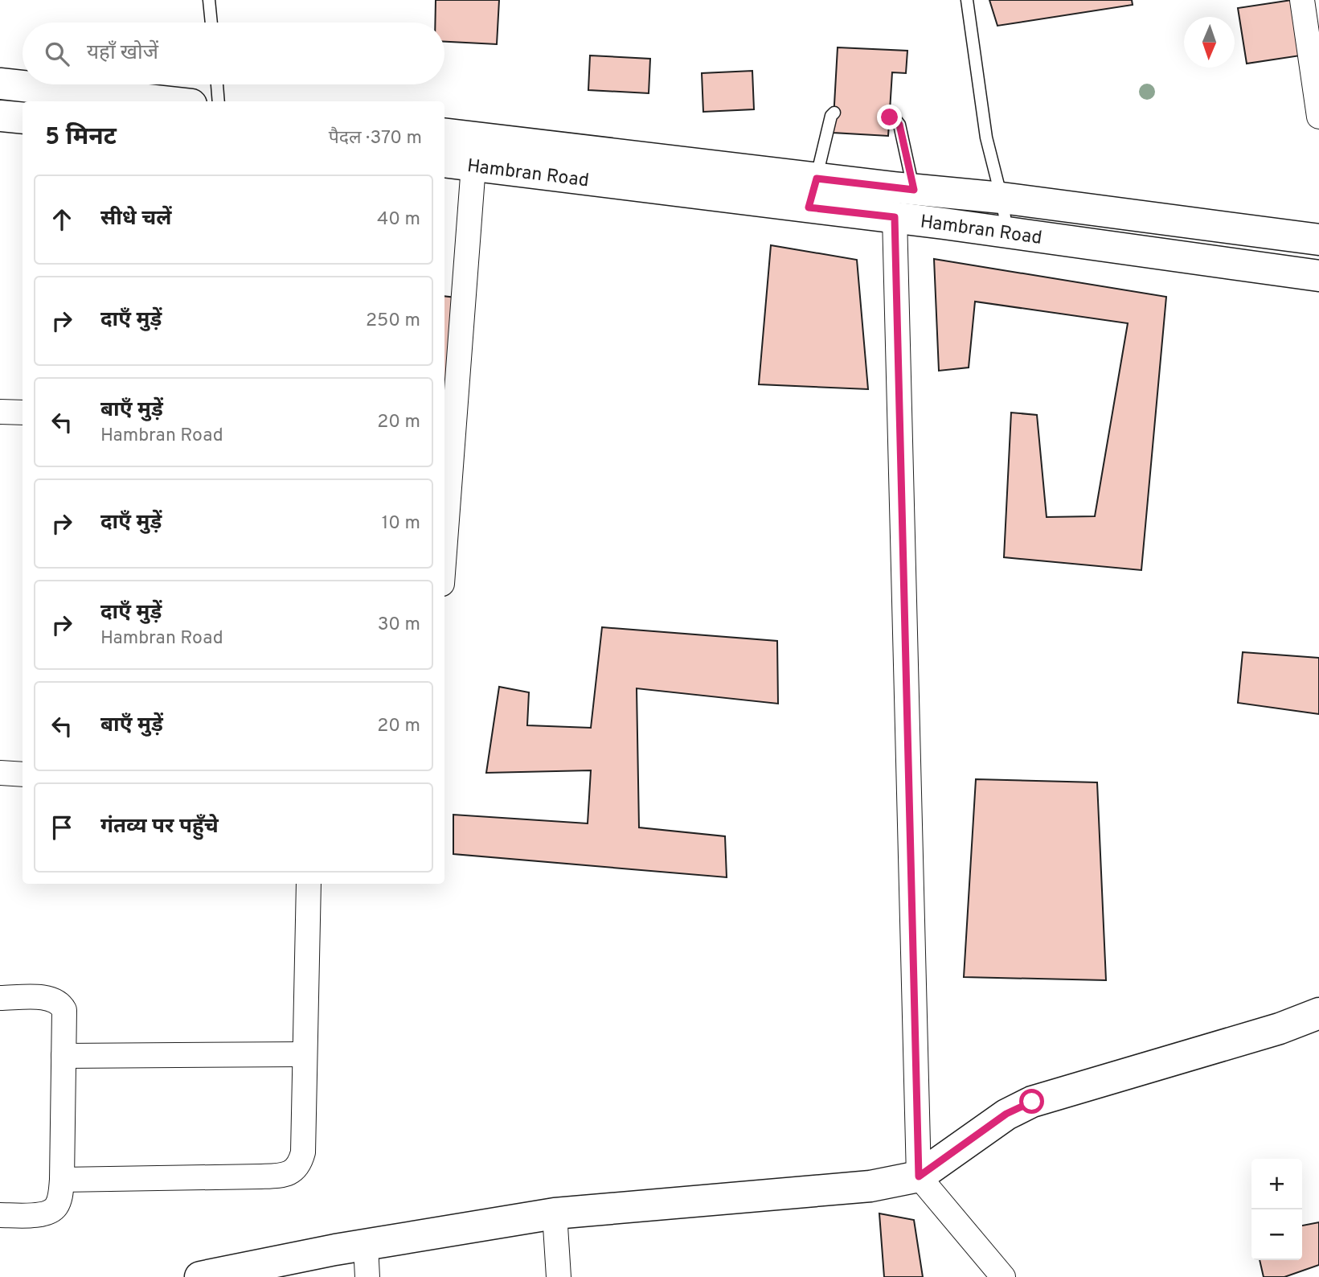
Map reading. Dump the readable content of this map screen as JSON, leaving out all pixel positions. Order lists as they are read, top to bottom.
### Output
{
  "streets": {
    "main road": ["Hambran Road"]
  },
  "north": "bottom",
  "page": {
    "search": "यहाँ खोजें",
    "heading": ["5 मिनट", "पैदल · 370 m"],
    "list": [
      ["सीधे चलें", "40 m"],
      ["दाएँ मुड़ें", "250 m"],
      ["बाएँ मुड़ें", "Hambran Road", "20 m"],
      ["दाएँ मुड़ें", "10 m"],
      ["दाएँ मुड़ें", "Hambran Road", "30 m"],
      ["बाएँ मुड़ें", "20 m"],
      "गंतव्य पर पहुँचे"
    ],
    "map_buttons": ["+", "−"]
  }
}
